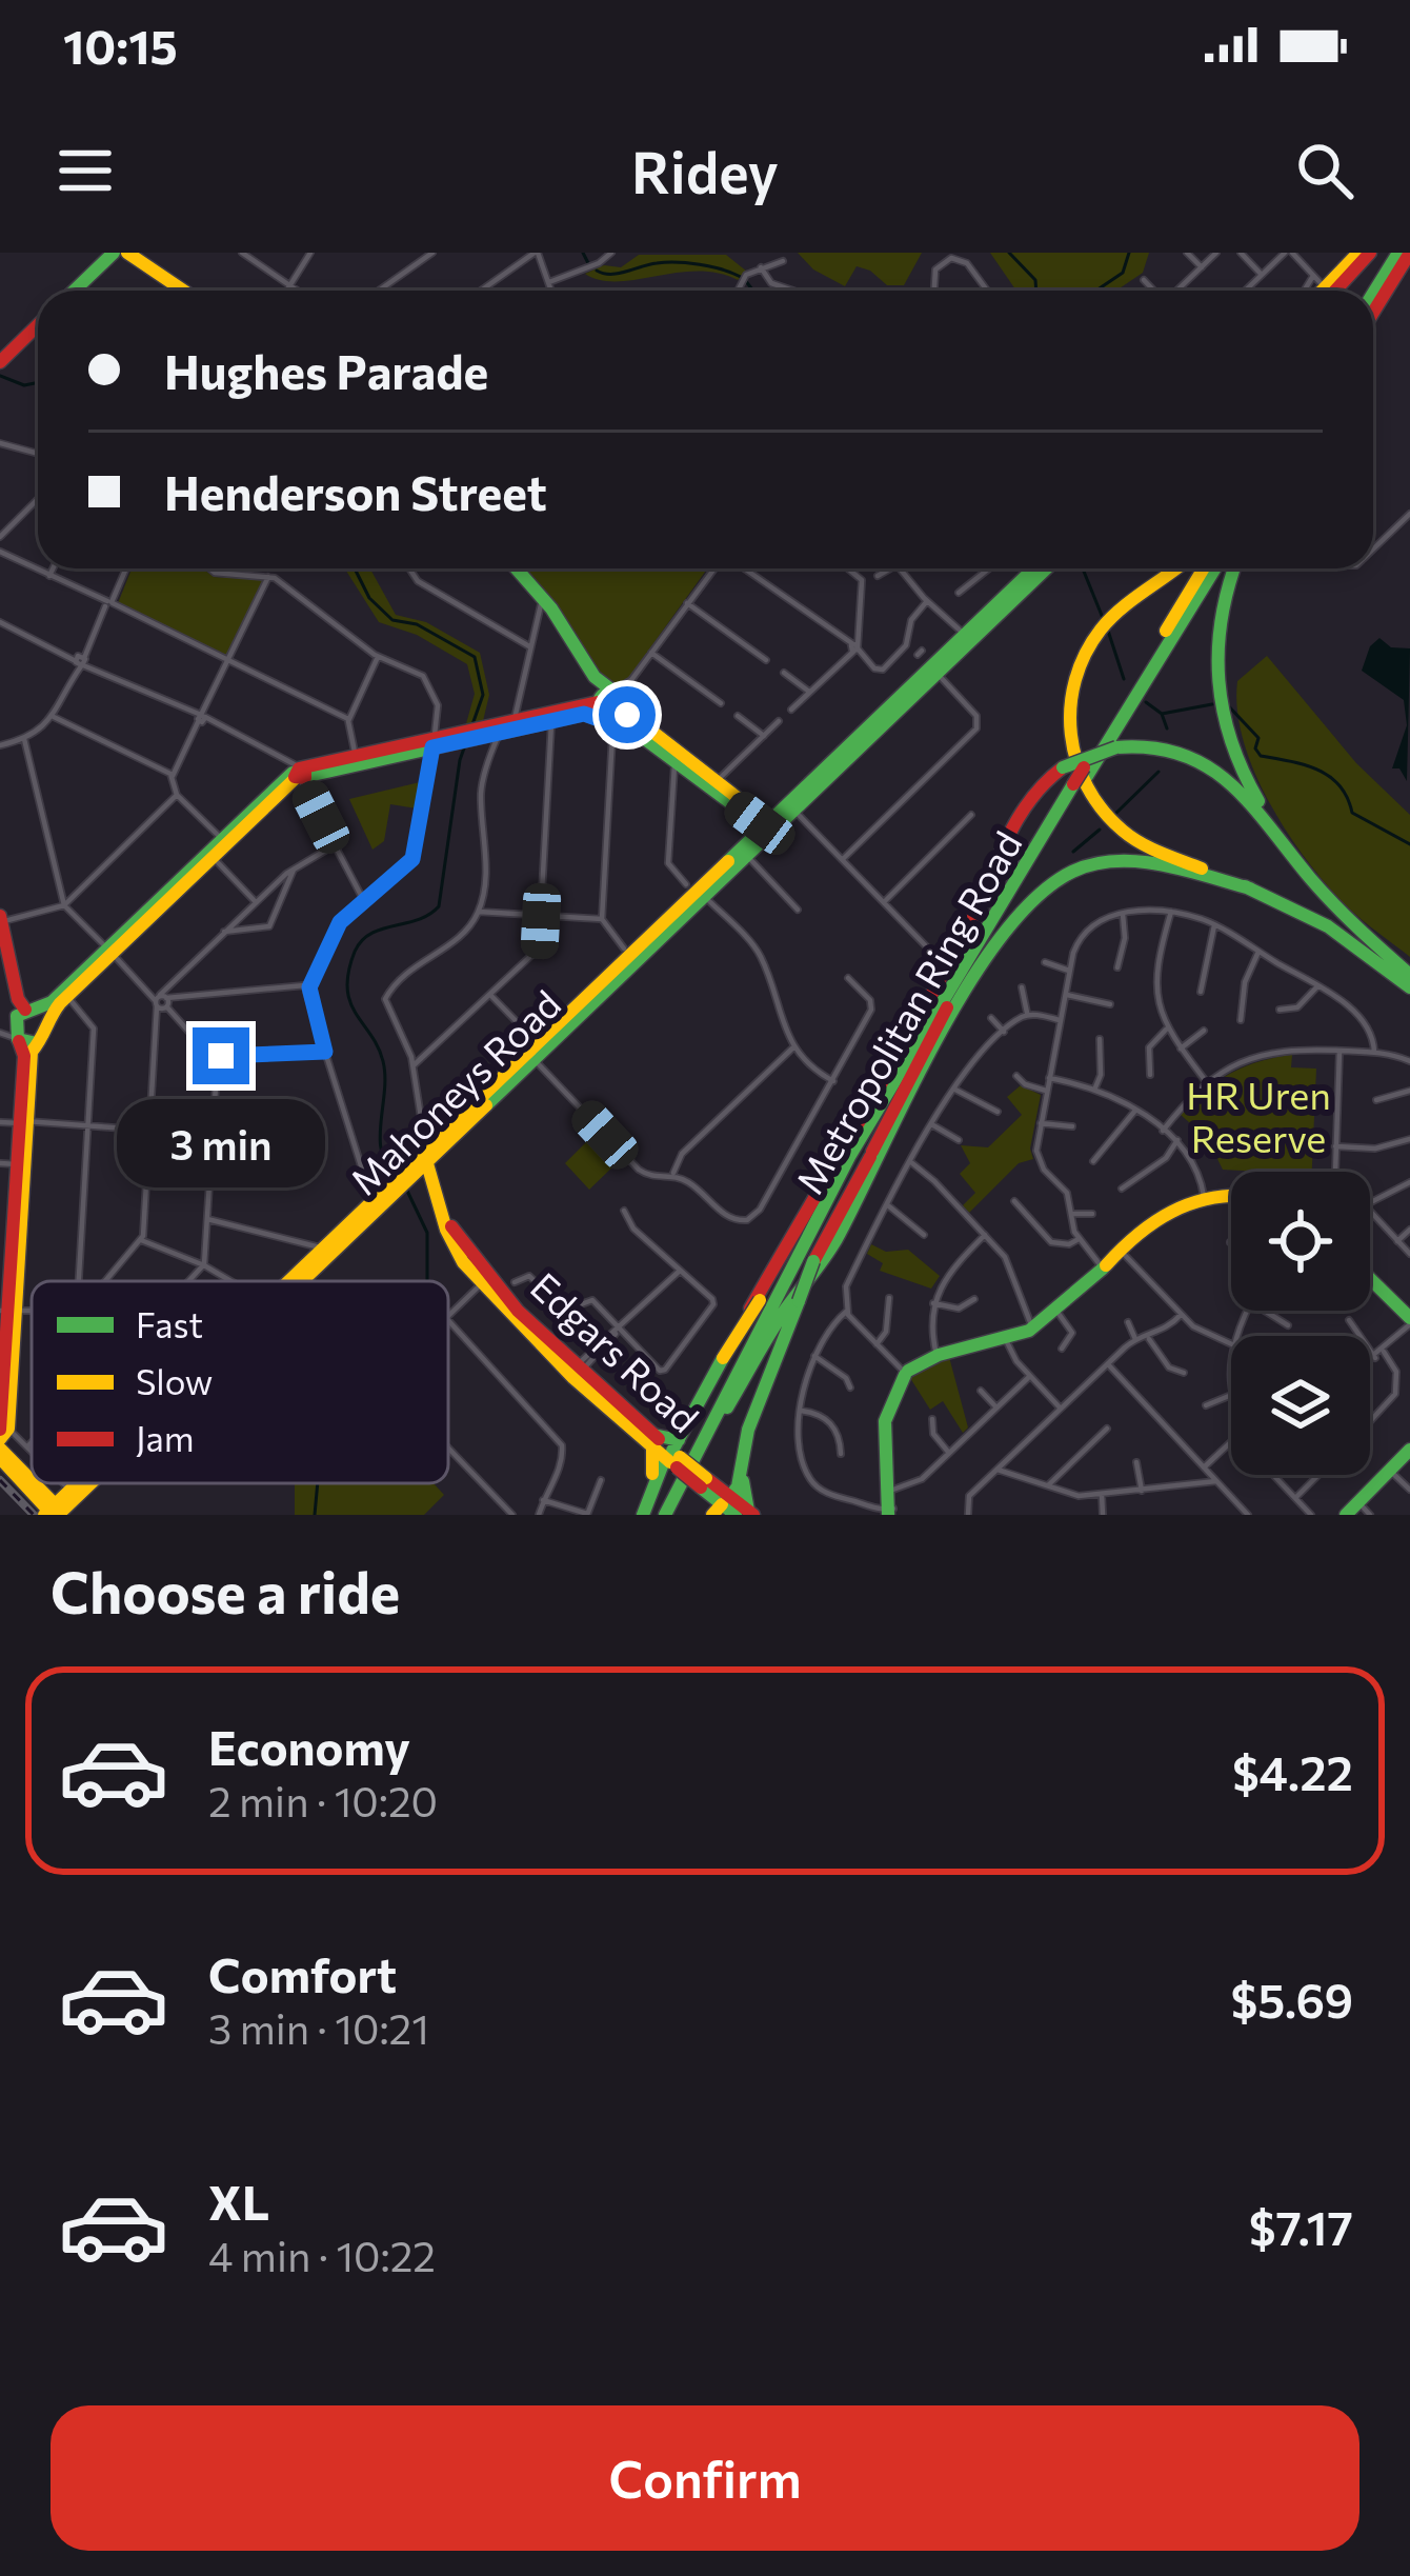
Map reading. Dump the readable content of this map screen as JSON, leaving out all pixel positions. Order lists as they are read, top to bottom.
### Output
{
  "streets": {
    "main road": ["Metropolitan Ring Road", "Mahoneys Road", "Edgars Road"]
  },
  "crossings": [
    ["Mahoneys Road", "Edgars Road"]
  ],
  "parks": ["HR Uren Reserve"],
  "legend": ["Fast", "Slow", "Jam"],
  "page": {
    "status": "10:15",
    "header": "Ridey",
    "banner": ["Hughes Parade", "Henderson Street"],
    "bubble": "3 min",
    "heading": "Choose a ride",
    "list": [
      {
        "name": "Economy",
        "note": "2 min · 10:20",
        "value": "$4.22"
      },
      {
        "name": "Comfort",
        "note": "3 min · 10:21",
        "value": "$5.69"
      },
      {
        "name": "XL",
        "note": "4 min · 10:22",
        "value": "$7.17"
      }
    ],
    "buttons": "Confirm"
  }
}
